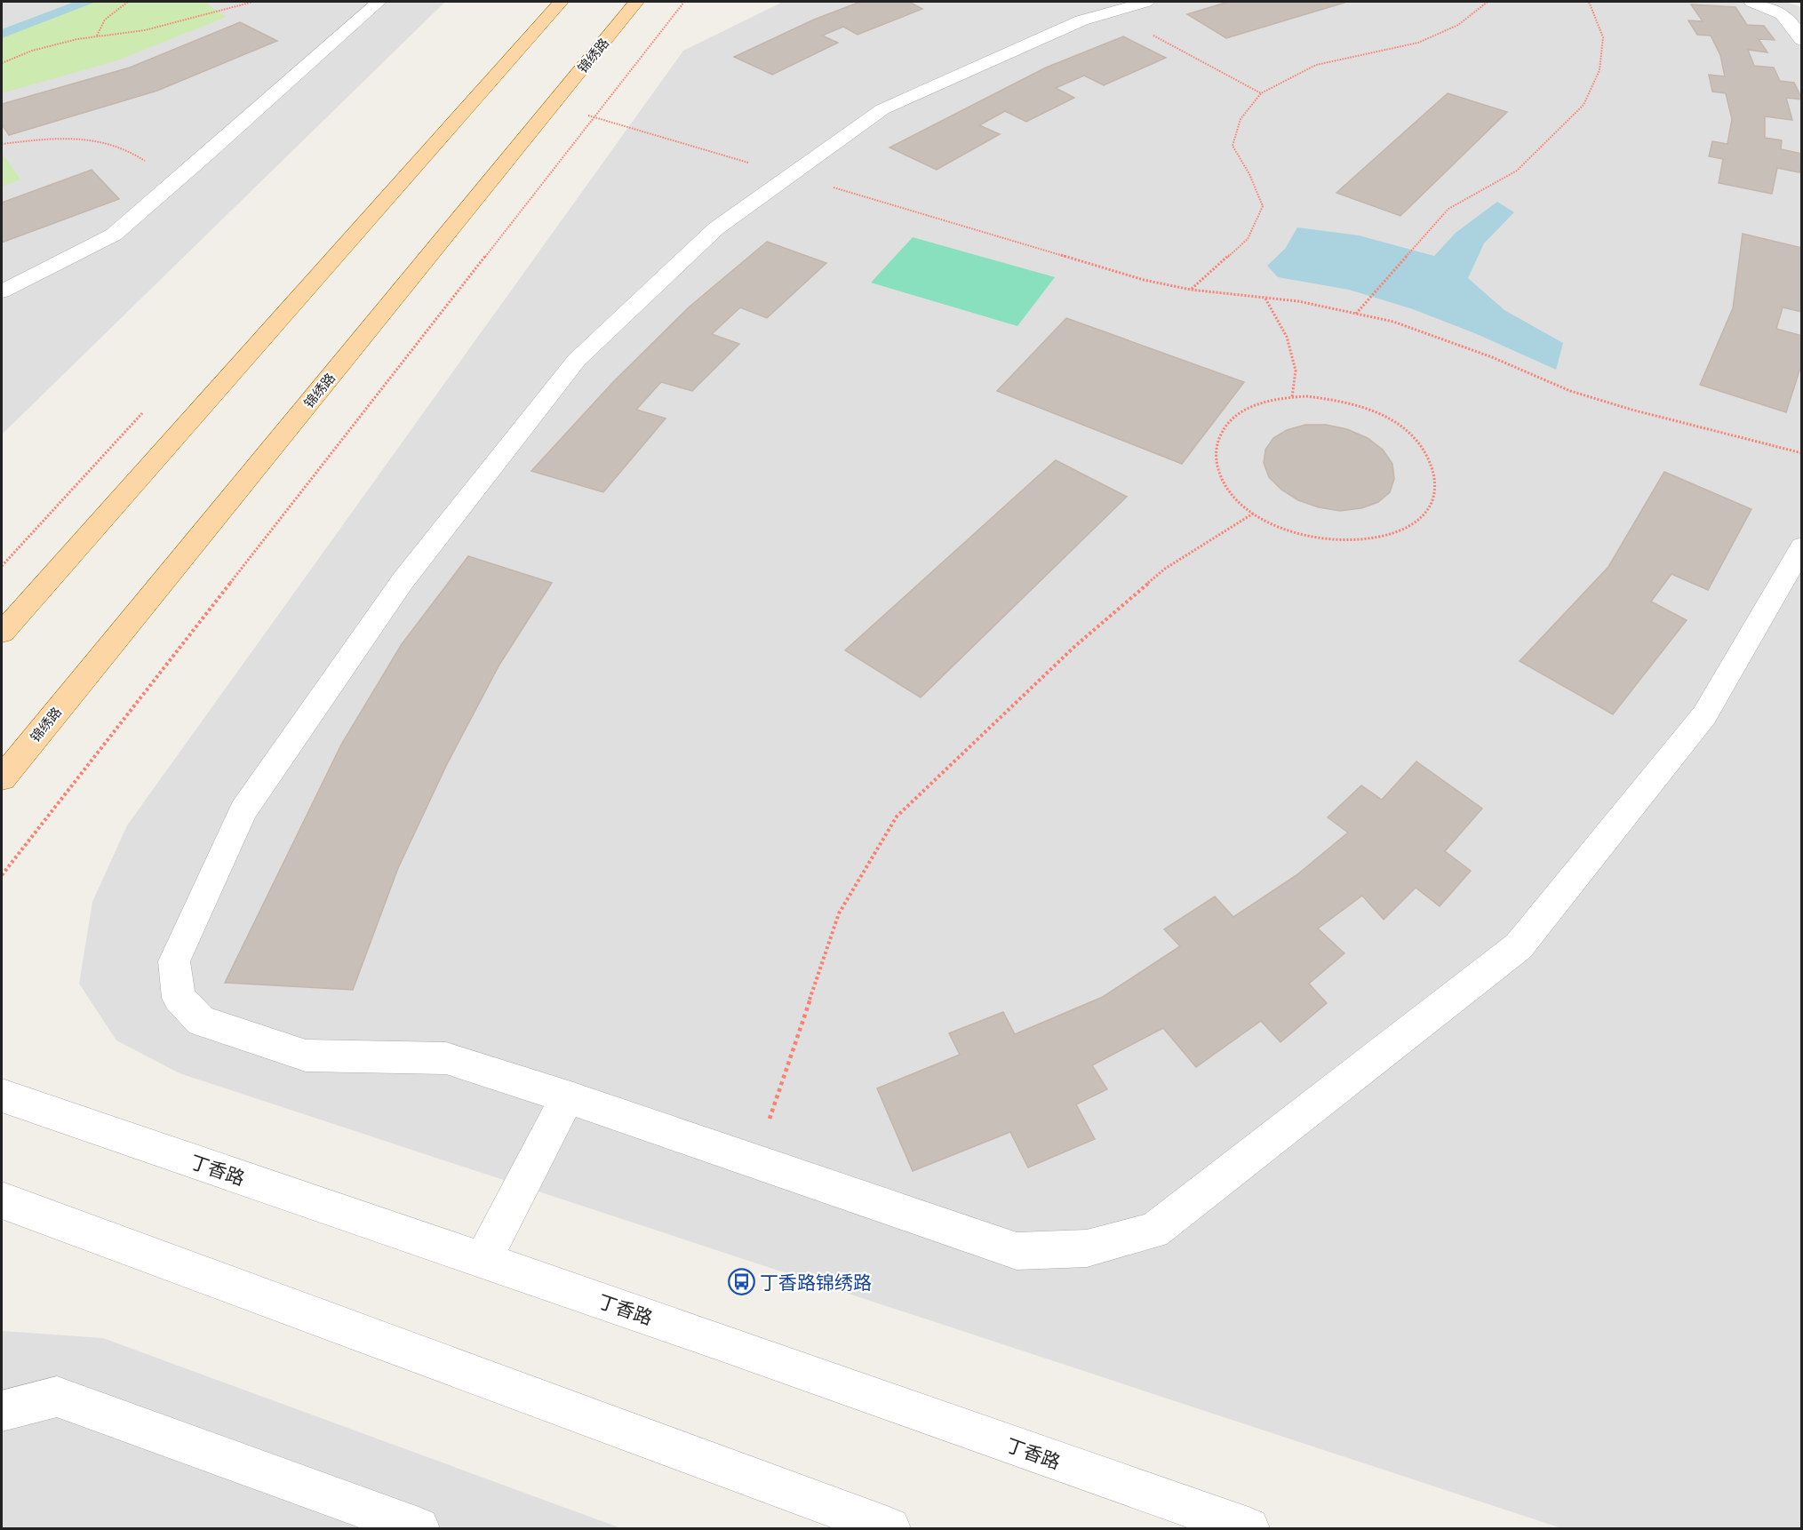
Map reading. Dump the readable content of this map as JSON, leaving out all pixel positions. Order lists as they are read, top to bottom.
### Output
{
  "streets": {
    "main road": ["锦绣路"],
    "street": ["丁香路"]
  },
  "places": {
    "bus stop": ["丁香路锦绣路"]
  }
}
